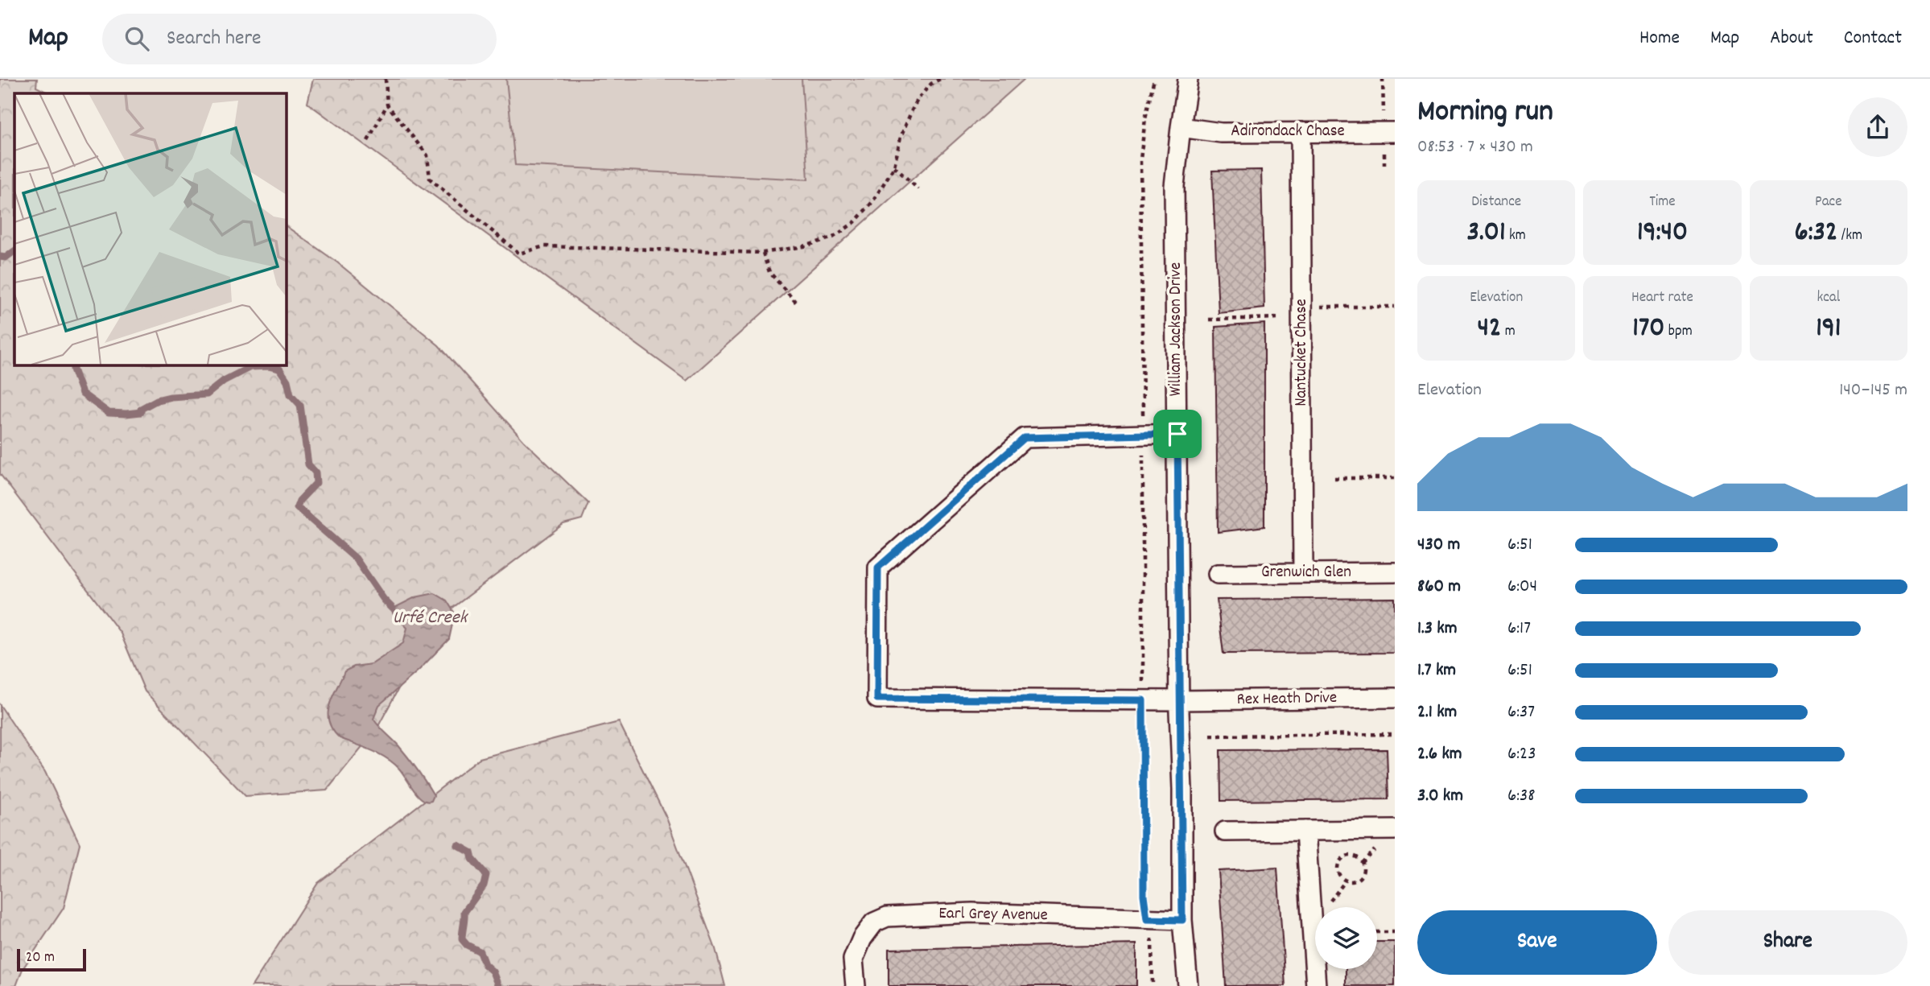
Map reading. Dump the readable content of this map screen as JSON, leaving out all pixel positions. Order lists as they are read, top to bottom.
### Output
{
  "streets": {
    "street": [
      "Adirondack Chase",
      "William Jackson Drive",
      "Nantucket Chase",
      "Grenwich Glen",
      "Rex Heath Drive",
      "Earl Grey Avenue"
    ]
  },
  "crossings": [
    ["Adirondack Chase", "William Jackson Drive"],
    ["Adirondack Chase", "Nantucket Chase"],
    ["William Jackson Drive", "Rex Heath Drive"],
    ["William Jackson Drive", "Earl Grey Avenue"],
    ["Nantucket Chase", "Grenwich Glen"]
  ],
  "water": ["Urfé Creek"],
  "scale_bar": "20 m",
  "page": {
    "header": "Map",
    "search": "Search here",
    "nav": [
      "Home",
      "Map",
      "About",
      "Contact"
    ],
    "heading": ["Morning run", "08:53 · 7 × 430 m"],
    "stats": [
      ["Distance", "3.01 km"],
      ["Time", "19:40"],
      ["Pace", "6:32 /km"],
      ["Elevation", "42 m"],
      ["Heart rate", "170 bpm"],
      ["kcal", "191"]
    ],
    "chart": ["Elevation", "140–145 m"],
    "list": [
      {
        "name": "430 m",
        "note": "6:51"
      },
      {
        "name": "860 m",
        "note": "6:04"
      },
      {
        "name": "1.3 km",
        "note": "6:17"
      },
      {
        "name": "1.7 km",
        "note": "6:51"
      },
      {
        "name": "2.1 km",
        "note": "6:37"
      },
      {
        "name": "2.6 km",
        "note": "6:23"
      },
      {
        "name": "3.0 km",
        "note": "6:38"
      }
    ],
    "buttons": ["Save", "Share"],
    "scale": "20 m"
  }
}
